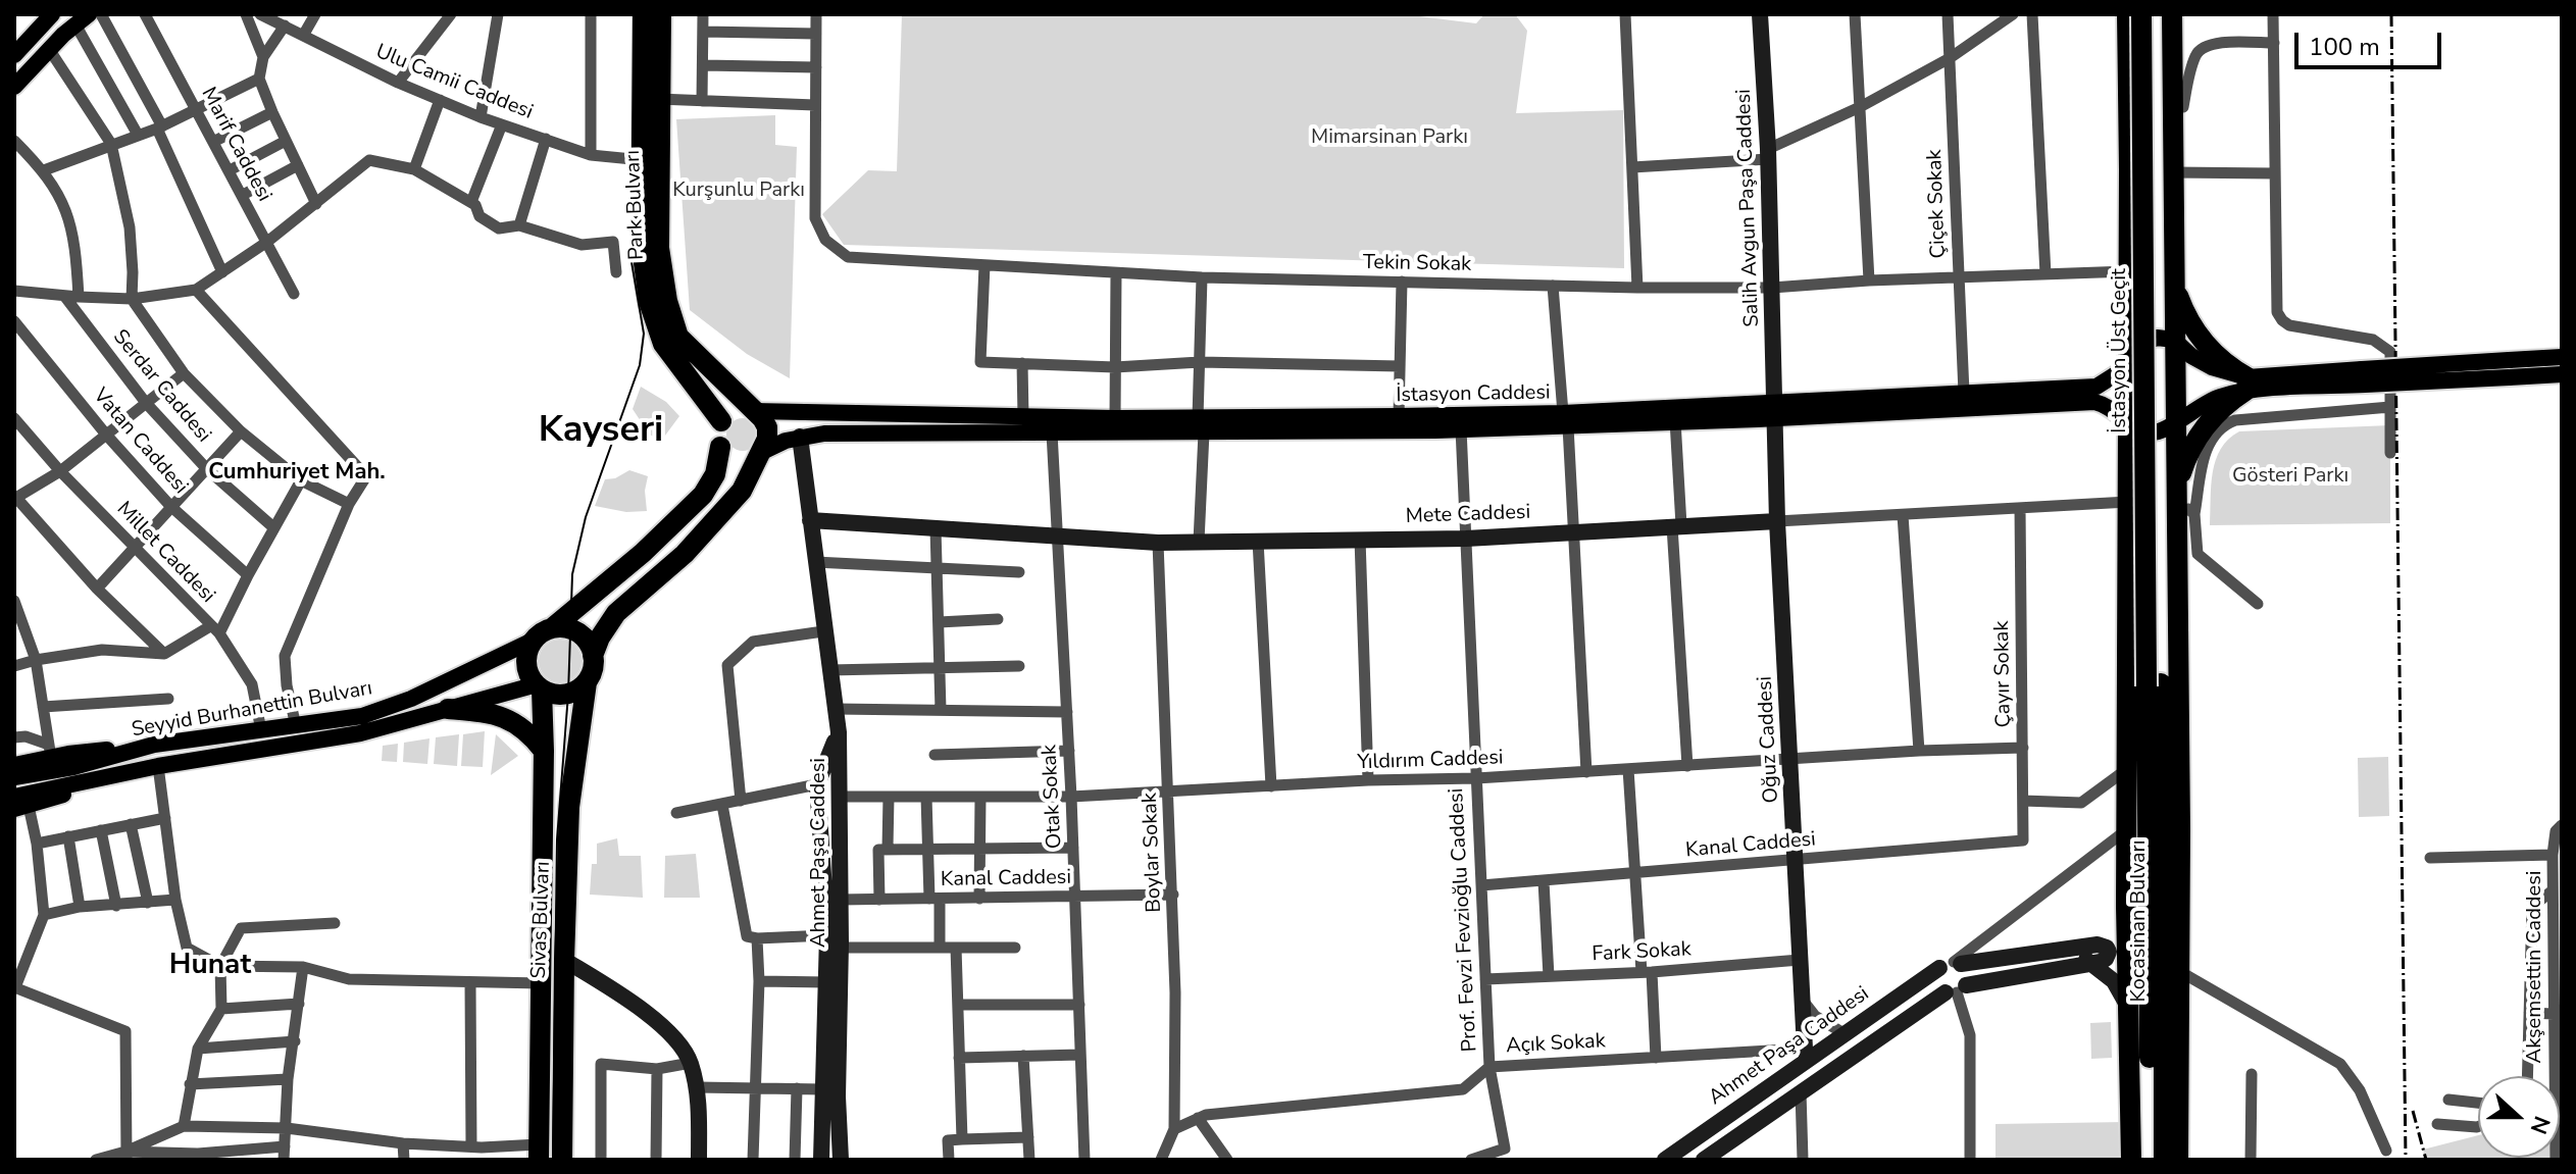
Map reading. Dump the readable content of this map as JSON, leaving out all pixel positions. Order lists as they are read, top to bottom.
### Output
{
  "streets": {
    "highway": [
      "Park Bulvarı",
      "İstasyon Üst Geçit",
      "Sivas Bulvarı",
      "Kocasinan Bulvarı"
    ],
    "main road": ["İstasyon Caddesi", "Seyyid Burhanettin Bulvarı"],
    "street": [
      "Ulu Camii Caddesi",
      "Marif Caddesi",
      "Çiçek Sokak",
      "Salih Avgun Paşa Caddesi",
      "Tekin Sokak",
      "Serdar Caddesi",
      "Vatan Caddesi",
      "Mete Caddesi",
      "Millet Caddesi",
      "Çayır Sokak",
      "Oğuz Caddesi",
      "Yıldırım Caddesi",
      "Otak Sokak",
      "Kanal Caddesi",
      "Ahmet Paşa Caddesi",
      "Boylar Sokak",
      "Prof. Fevzi Fevzioğlu Caddesi",
      "Fark Sokak",
      "Akşemsettin Caddesi",
      "Açık Sokak"
    ]
  },
  "crossings": [
    ["Ulu Camii Caddesi", "Park Bulvarı"],
    ["Çiçek Sokak", "Tekin Sokak"],
    ["Çiçek Sokak", "İstasyon Caddesi"],
    ["Park Bulvarı", "İstasyon Caddesi"],
    ["Salih Avgun Paşa Caddesi", "Tekin Sokak"],
    ["Salih Avgun Paşa Caddesi", "İstasyon Caddesi"],
    ["Salih Avgun Paşa Caddesi", "Oğuz Caddesi"],
    ["İstasyon Üst Geçit", "Kocasinan Bulvarı"],
    ["İstasyon Caddesi", "Oğuz Caddesi"],
    ["İstasyon Caddesi", "Otak Sokak"],
    ["İstasyon Caddesi", "Prof. Fevzi Fevzioğlu Caddesi"],
    ["Mete Caddesi", "Çayır Sokak"],
    ["Mete Caddesi", "Oğuz Caddesi"],
    ["Mete Caddesi", "Otak Sokak"],
    ["Mete Caddesi", "Boylar Sokak"],
    ["Mete Caddesi", "Prof. Fevzi Fevzioğlu Caddesi"],
    ["Millet Caddesi", "Seyyid Burhanettin Bulvarı"],
    ["Çayır Sokak", "Yıldırım Caddesi"],
    ["Çayır Sokak", "Kanal Caddesi"],
    ["Seyyid Burhanettin Bulvarı", "Sivas Bulvarı"],
    ["Oğuz Caddesi", "Yıldırım Caddesi"],
    ["Oğuz Caddesi", "Kanal Caddesi"],
    ["Oğuz Caddesi", "Ahmet Paşa Caddesi"],
    ["Oğuz Caddesi", "Fark Sokak"],
    ["Oğuz Caddesi", "Açık Sokak"],
    ["Yıldırım Caddesi", "Otak Sokak"],
    ["Yıldırım Caddesi", "Ahmet Paşa Caddesi"],
    ["Yıldırım Caddesi", "Boylar Sokak"],
    ["Yıldırım Caddesi", "Prof. Fevzi Fevzioğlu Caddesi"],
    ["Otak Sokak", "Kanal Caddesi"],
    ["Kanal Caddesi", "Ahmet Paşa Caddesi"],
    ["Kanal Caddesi", "Boylar Sokak"],
    ["Kanal Caddesi", "Prof. Fevzi Fevzioğlu Caddesi"],
    ["Ahmet Paşa Caddesi", "Açık Sokak"],
    ["Boylar Sokak", "Açık Sokak"],
    ["Prof. Fevzi Fevzioğlu Caddesi", "Fark Sokak"],
    ["Prof. Fevzi Fevzioğlu Caddesi", "Açık Sokak"]
  ],
  "districts": ["Kayseri", "Cumhuriyet Mah.", "Hunat"],
  "parks": ["Mimarsinan Parkı", "Kurşunlu Parkı", "Gösteri Parkı"],
  "scale_bar": "100 m",
  "north": "right"
}
